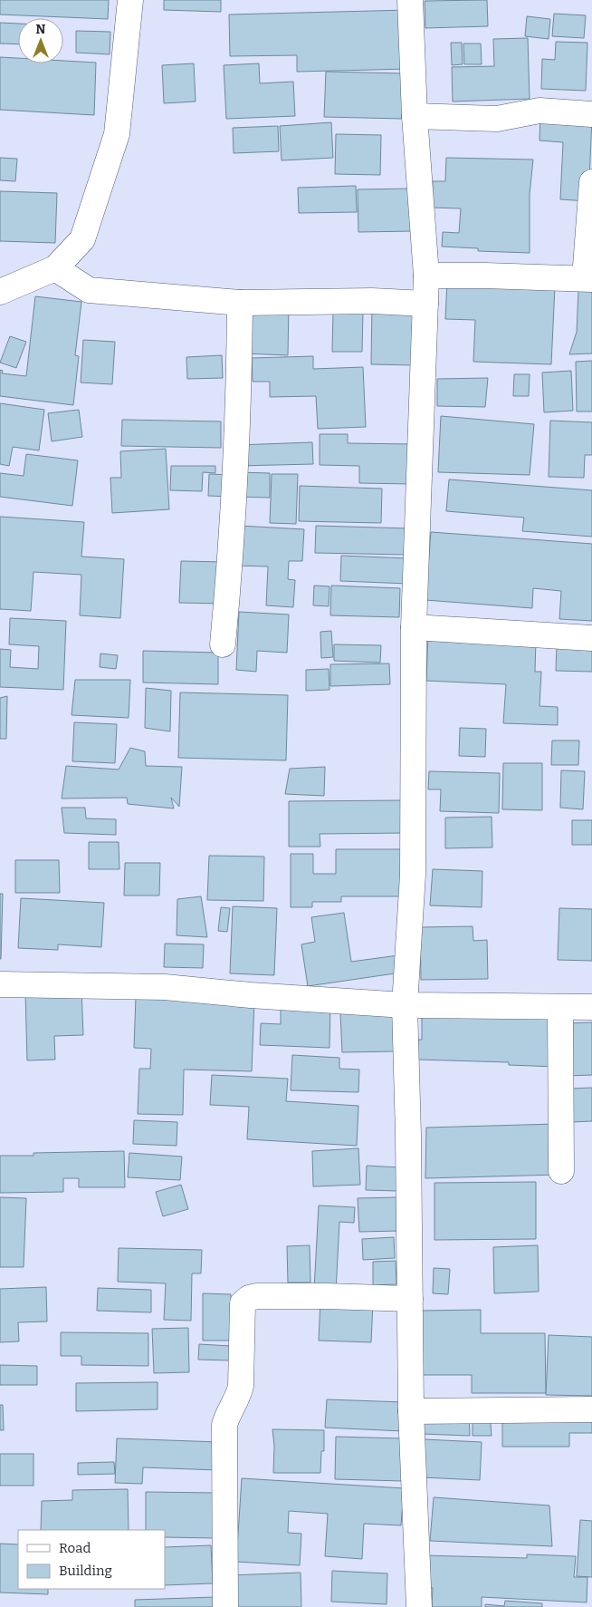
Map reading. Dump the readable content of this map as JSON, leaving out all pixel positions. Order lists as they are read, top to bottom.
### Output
{
  "legend": ["Road", "Building"],
  "north": "top"
}
